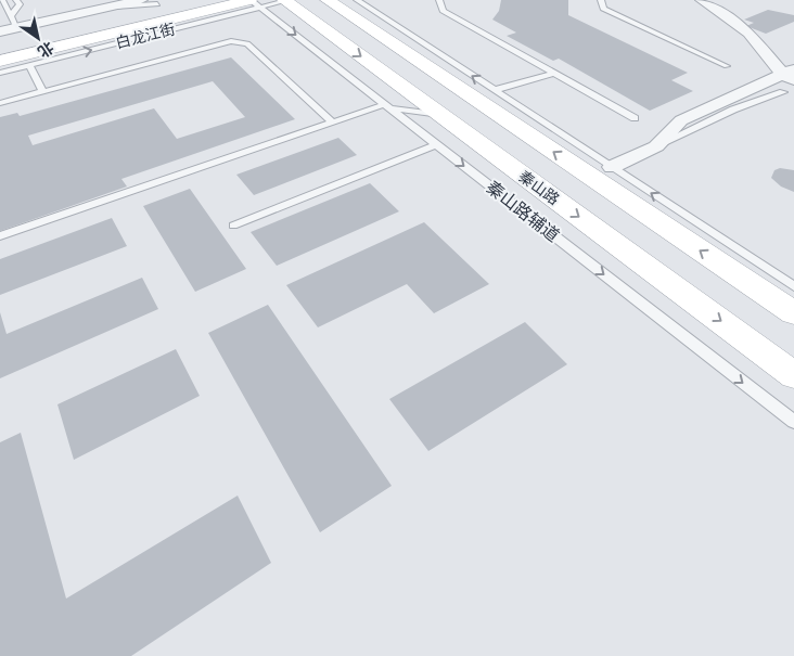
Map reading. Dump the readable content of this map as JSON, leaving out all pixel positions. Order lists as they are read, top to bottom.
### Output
{
  "streets": {
    "street": ["白龙江街", "秦山路"],
    "lane": ["秦山路辅道"]
  },
  "crossings": [
    ["白龙江街", "秦山路"],
    ["白龙江街", "秦山路辅道"]
  ],
  "north": "bottom right"
}
